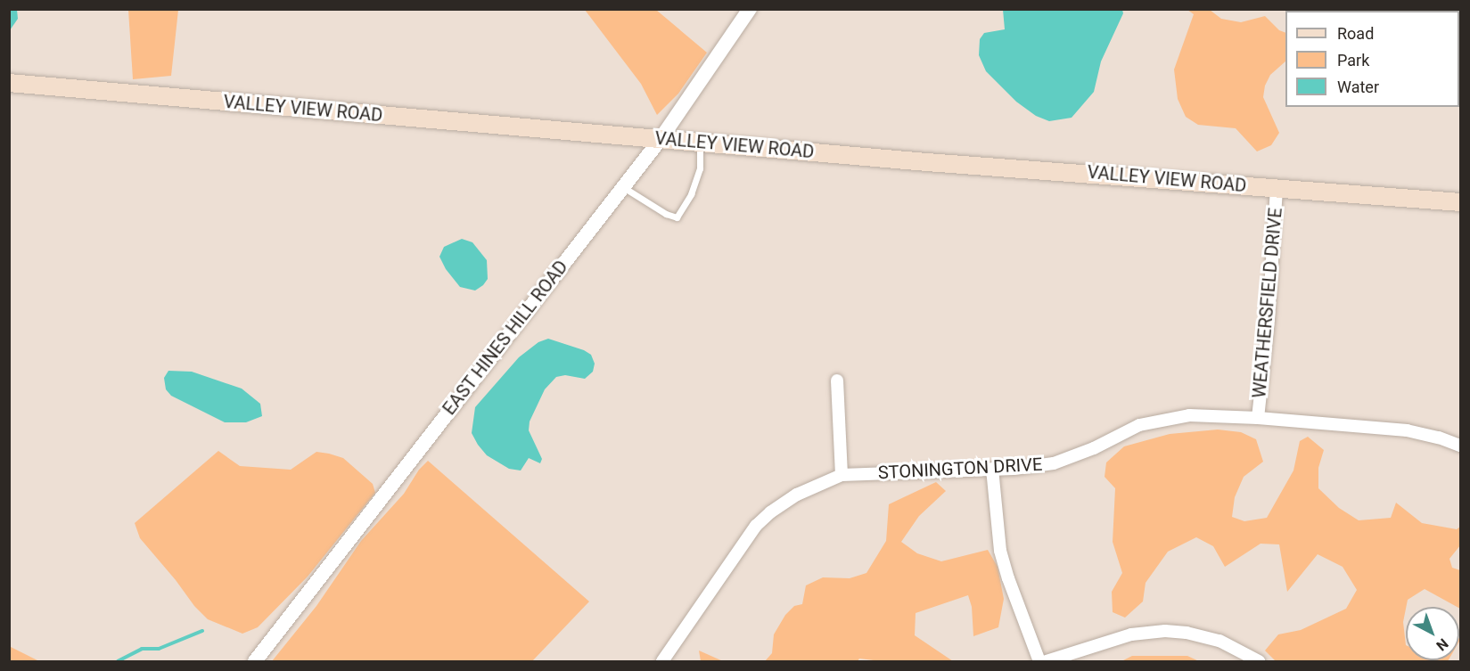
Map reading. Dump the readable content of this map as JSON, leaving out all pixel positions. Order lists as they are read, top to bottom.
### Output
{
  "streets": {
    "main road": ["VALLEY VIEW ROAD"],
    "street": ["WEATHERSFIELD DRIVE", "EAST HINES HILL ROAD", "STONINGTON DRIVE"]
  },
  "crossings": [
    ["VALLEY VIEW ROAD", "WEATHERSFIELD DRIVE"],
    ["VALLEY VIEW ROAD", "EAST HINES HILL ROAD"],
    ["WEATHERSFIELD DRIVE", "STONINGTON DRIVE"]
  ],
  "legend": ["Road", "Park", "Water"],
  "north": "bottom right"
}
